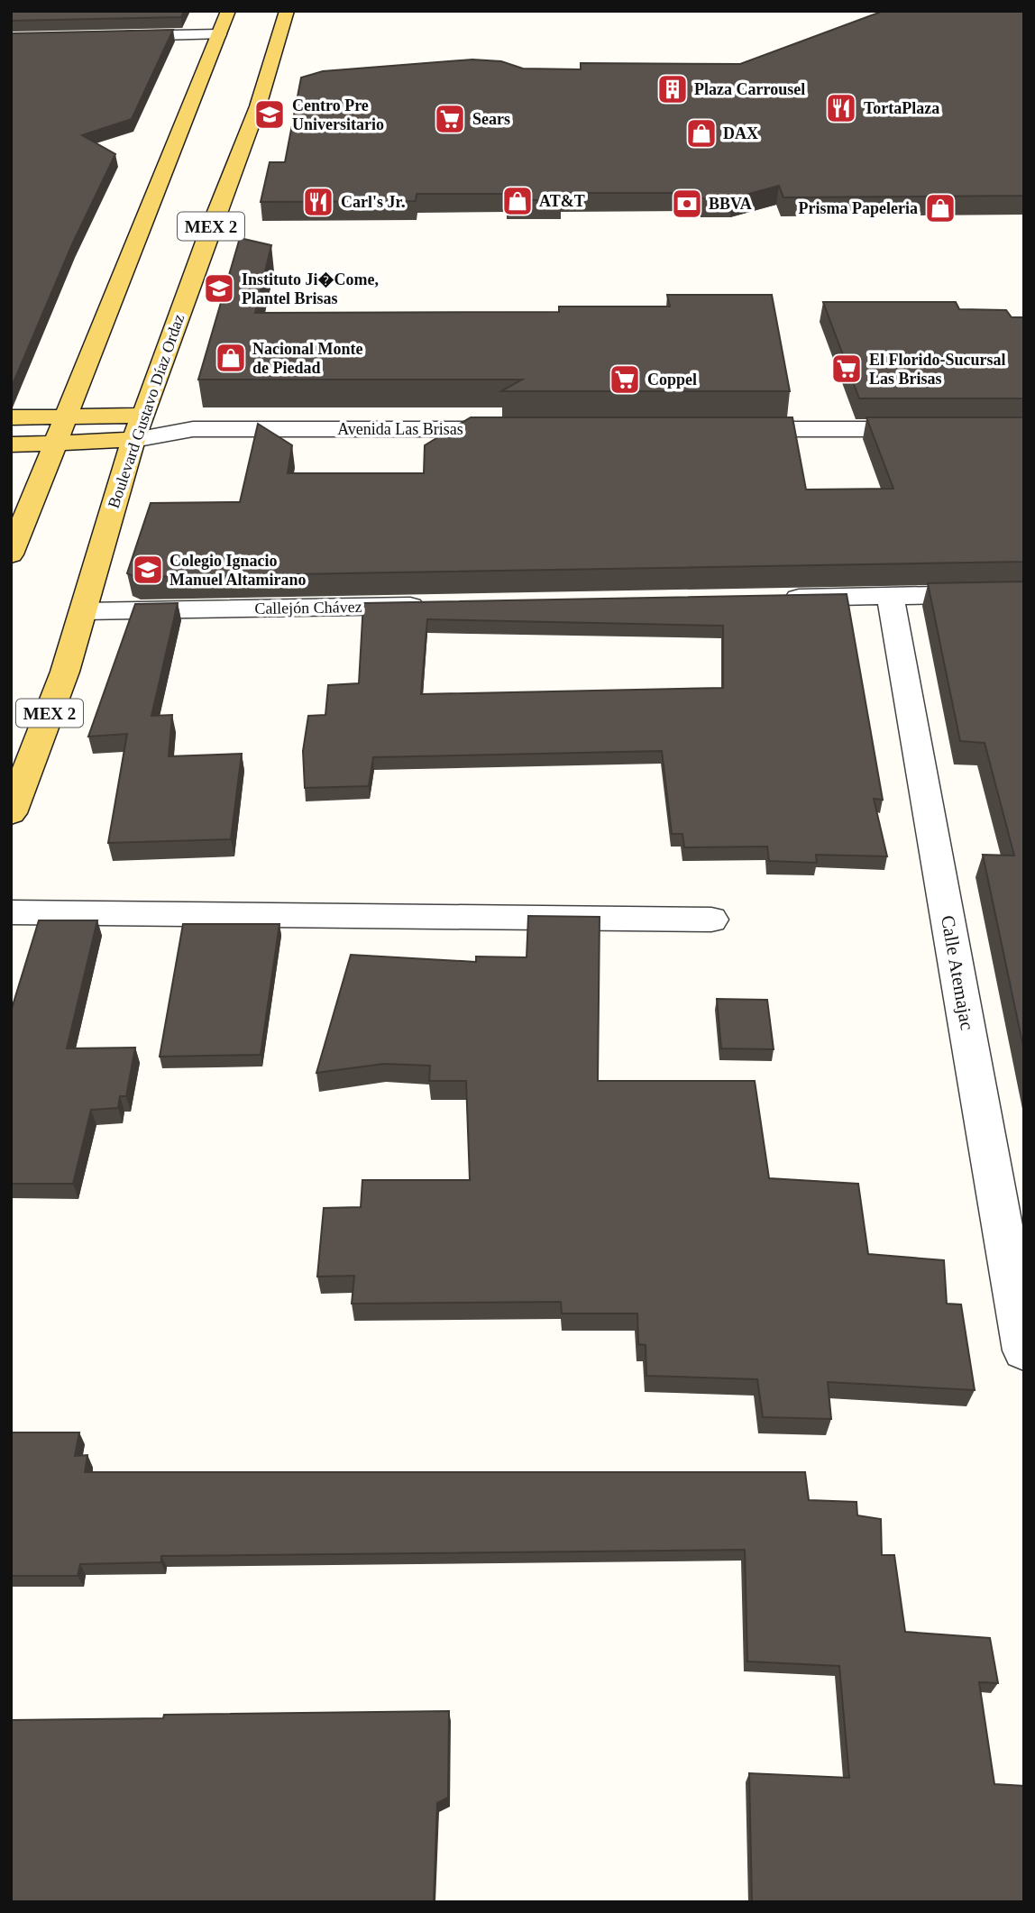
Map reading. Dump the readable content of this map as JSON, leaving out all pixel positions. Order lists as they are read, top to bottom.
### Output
{
  "streets": {
    "main road": ["MEX 2", "Boulevard Gustavo Díaz Ordaz"],
    "street": ["Avenida Las Brisas", "Callejón Chávez", "Calle Atemajac"]
  },
  "crossings": [
    ["Boulevard Gustavo Díaz Ordaz", "Avenida Las Brisas"],
    ["Boulevard Gustavo Díaz Ordaz", "Callejón Chávez"]
  ],
  "places": {
    "building": ["Plaza Carrousel"],
    "restaurant": ["TortaPlaza", "Carl's Jr."],
    "school or university": ["Centro Pre Universitario", "Instituto Ji�Come, Plantel Brisas", "Colegio Ignacio Manuel Altamirano"],
    "supermarket": ["Sears", "El Florido-Sucursal Las Brisas", "Coppel"],
    "shop": [
      "DAX",
      "AT&T",
      "Prisma Papeleria",
      "Nacional Monte de Piedad"
    ],
    "bank": ["BBVA"]
  }
}
